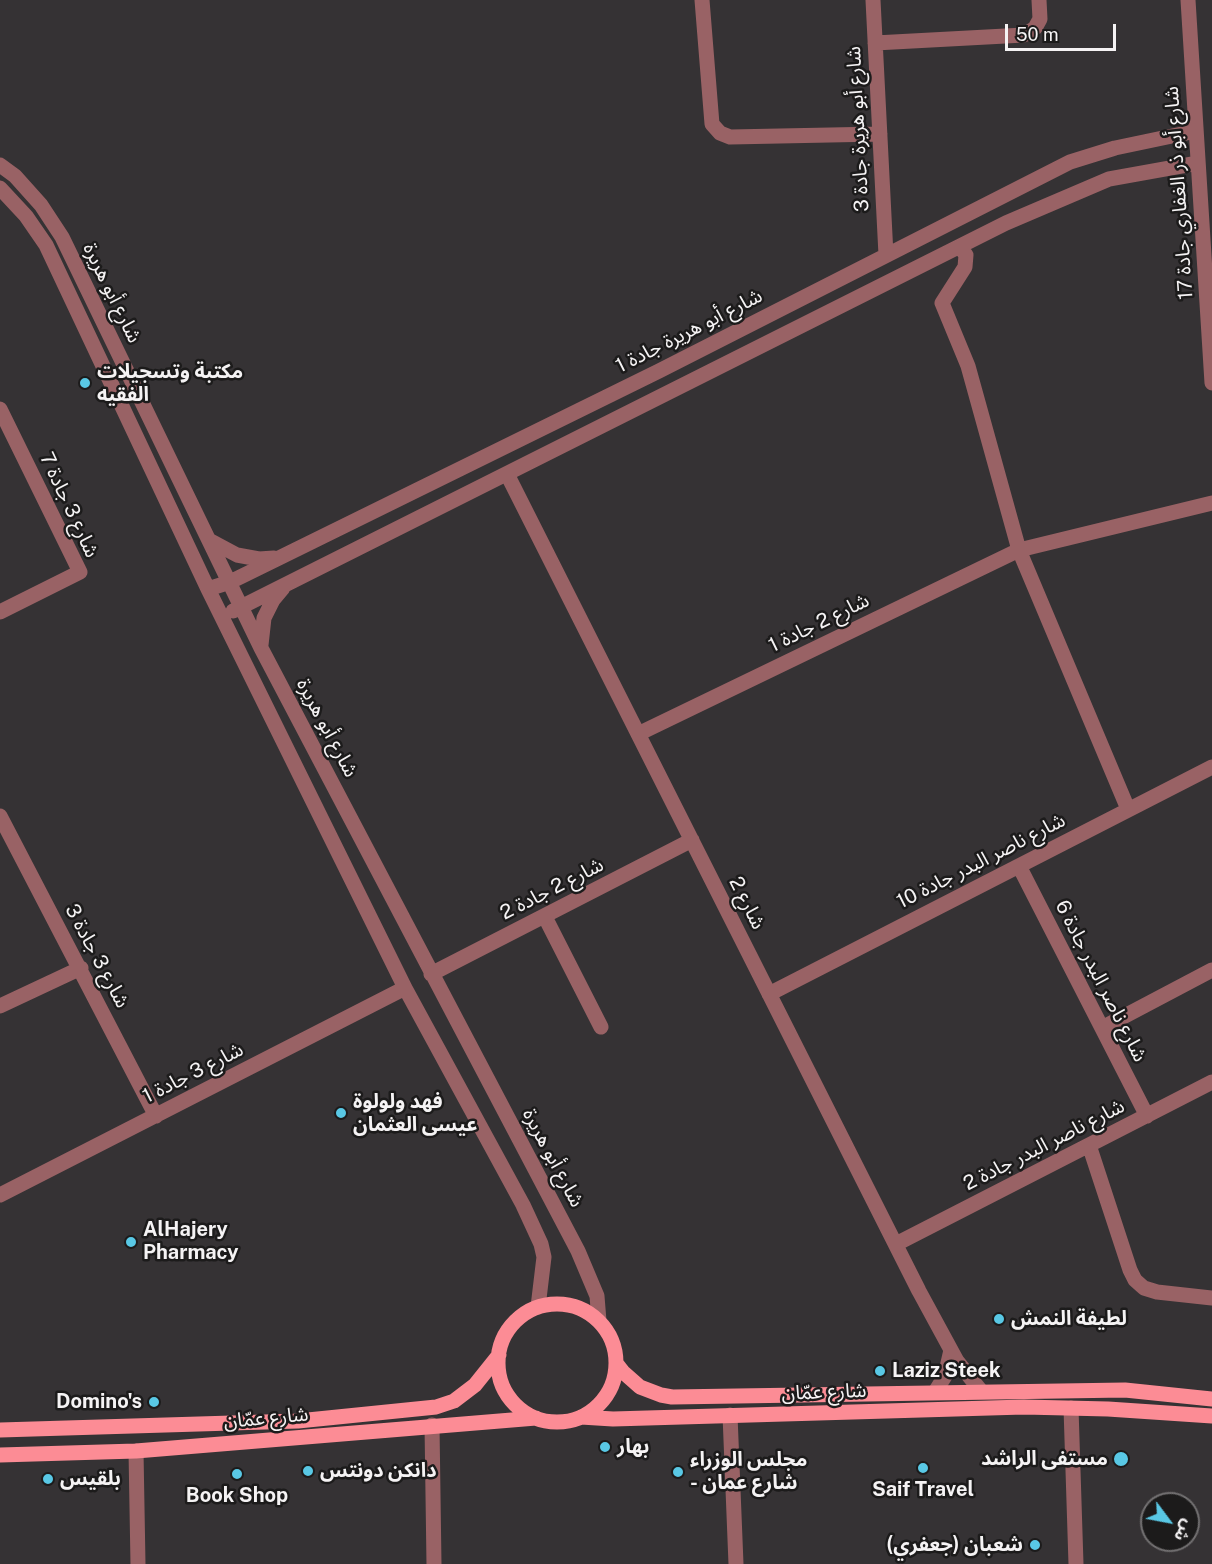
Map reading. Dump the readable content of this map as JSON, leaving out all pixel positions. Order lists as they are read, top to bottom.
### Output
{
  "streets": {
    "main road": ["شارع عمّان"],
    "street": [
      "شارع أبو هريرة جادة 3",
      "شارع أبو ذر الغفاري جادة 17",
      "شارع أبو هريرة",
      "شارع أبو هريرة جادة 1",
      "شارع 3 جادة 7",
      "شارع 2 جادة 1",
      "شارع ناصر البدر جادة 10",
      "شارع 2 جادة 2",
      "شارع 2",
      "شارع 3 جادة 3",
      "شارع ناصر البدر جادة 6",
      "شارع 3 جادة 1",
      "شارع ناصر البدر جادة 2"
    ]
  },
  "crossings": [
    ["شارع أبو هريرة جادة 3", "شارع أبو هريرة جادة 1"],
    ["شارع أبو ذر الغفاري جادة 17", "شارع أبو هريرة جادة 1"],
    ["شارع أبو هريرة", "شارع أبو هريرة جادة 1"],
    ["شارع أبو هريرة", "شارع 2 جادة 2"],
    ["شارع أبو هريرة", "شارع 3 جادة 1"],
    ["شارع أبو هريرة", "شارع عمّان"],
    ["شارع 2 جادة 1", "شارع 2"],
    ["شارع ناصر البدر جادة 10", "شارع 2"],
    ["شارع ناصر البدر جادة 10", "شارع ناصر البدر جادة 6"],
    ["شارع 2 جادة 2", "شارع 2"],
    ["شارع 2", "شارع ناصر البدر جادة 2"],
    ["شارع 2", "شارع عمّان"],
    ["شارع 3 جادة 3", "شارع 3 جادة 1"],
    ["شارع ناصر البدر جادة 6", "شارع ناصر البدر جادة 2"]
  ],
  "places": [
    "مكتبة وتسجيلات الفقيه",
    "فهد ولولوة عيسى العثمان",
    "AlHajery Pharmacy",
    "لطيفة النمش",
    "Laziz Steek",
    "Domino's",
    "بهار",
    "مستفى الراشد",
    "Saif Travel",
    "دانكن دونتس",
    "مجلس الوزراء - شارع عمان",
    "Book Shop",
    "بلقيس",
    "شعبان (جعفري)"
  ],
  "scale_bar": "50 m",
  "north": "bottom right"
}
